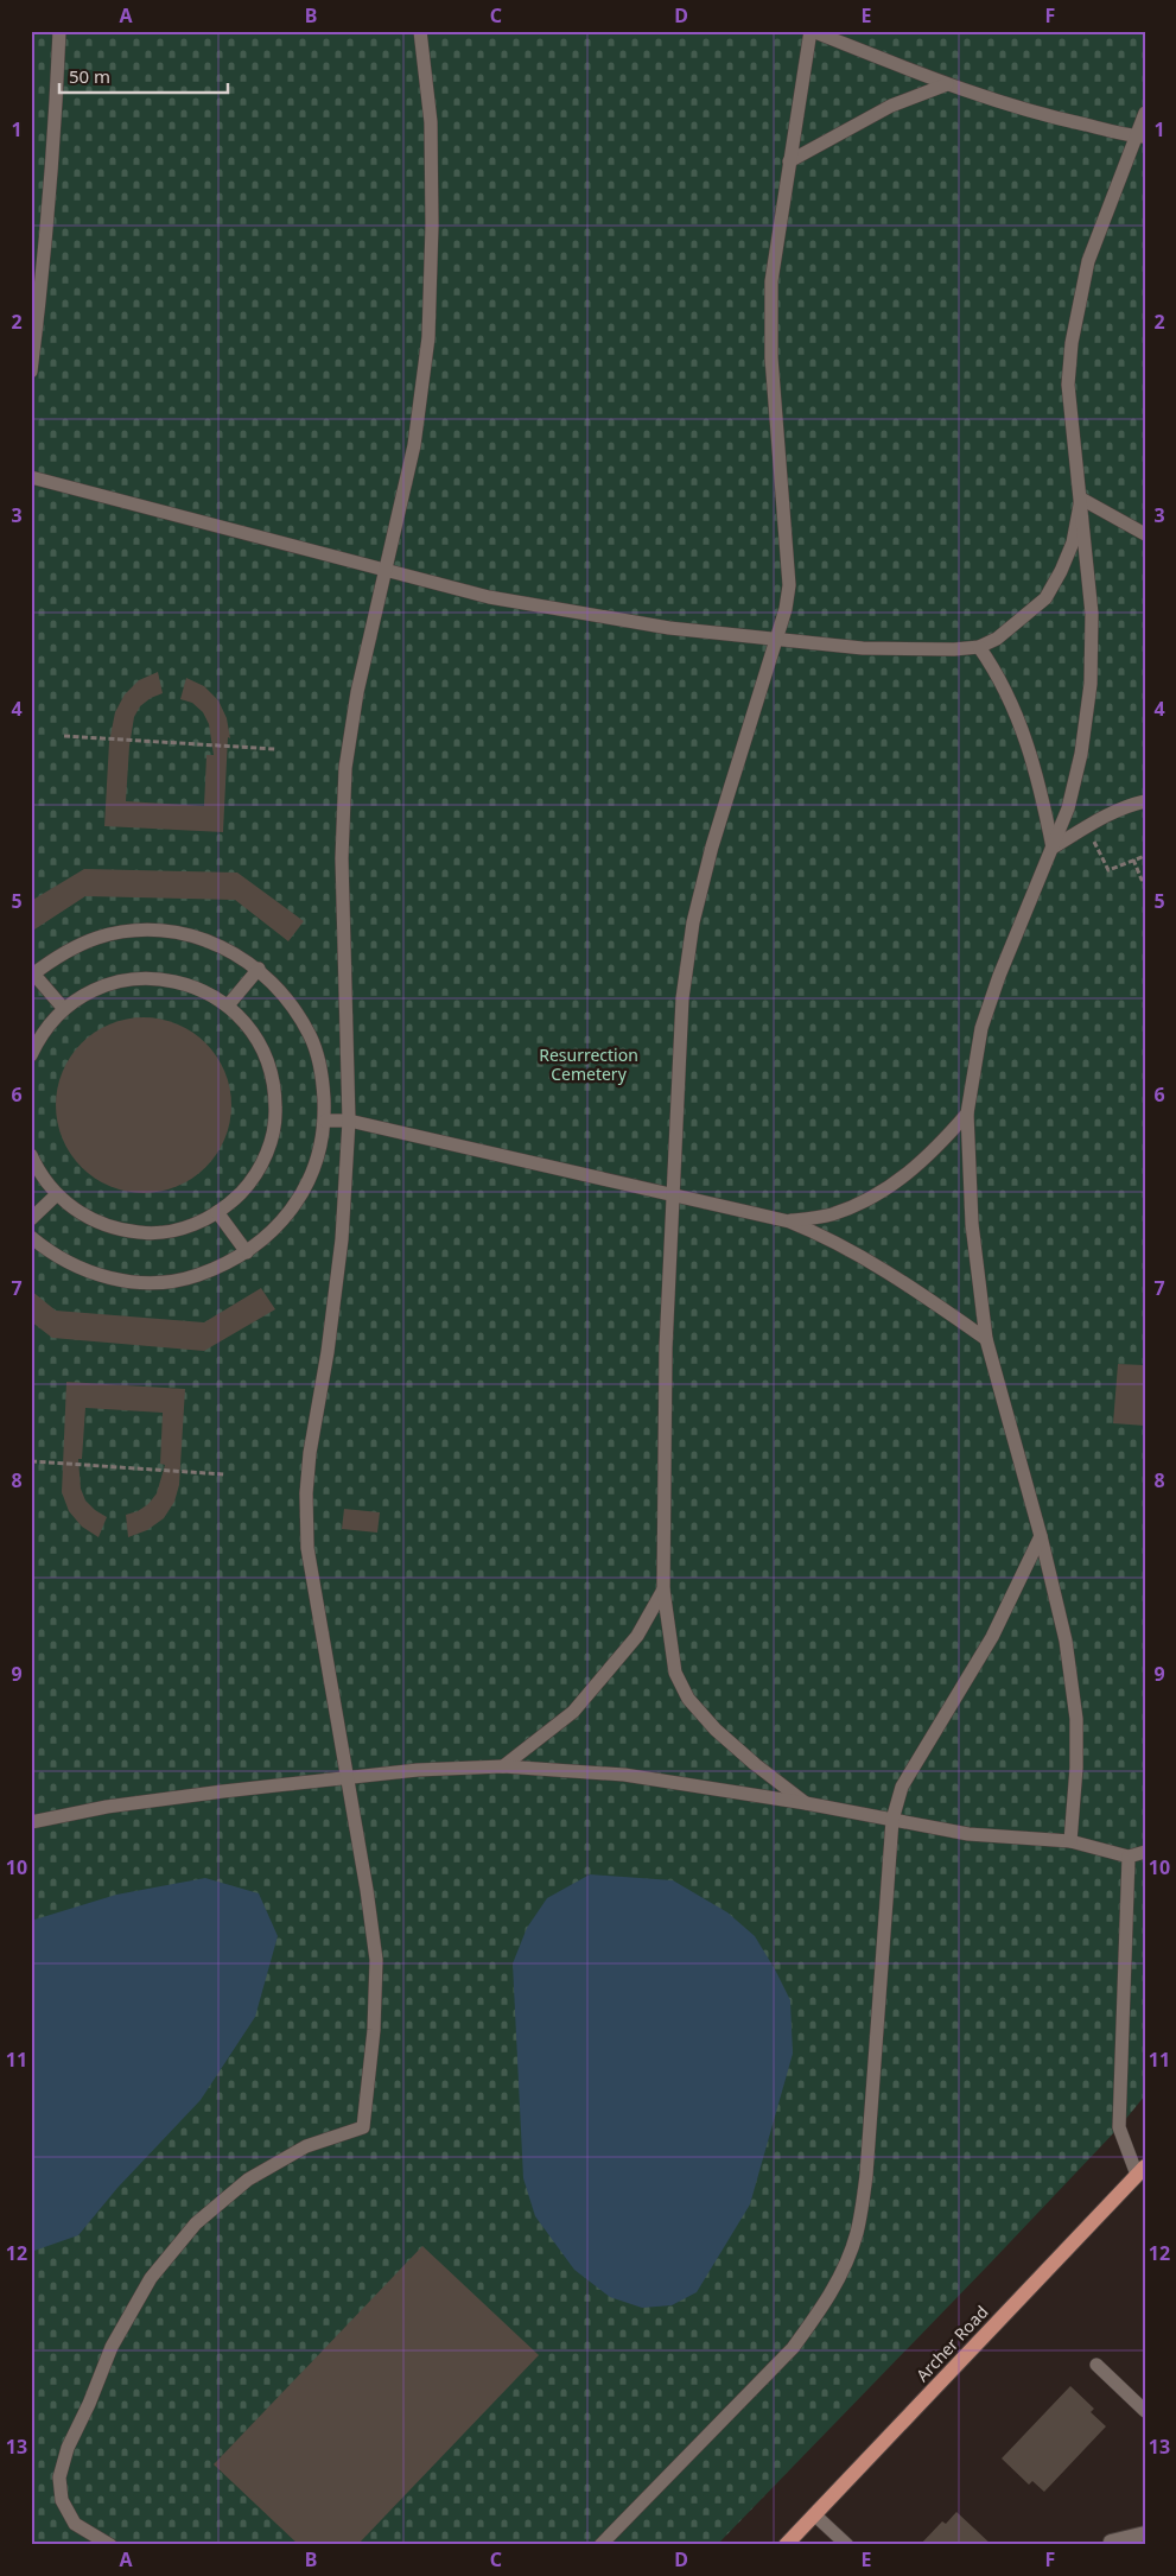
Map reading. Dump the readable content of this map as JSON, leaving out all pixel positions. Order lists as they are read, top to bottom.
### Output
{
  "streets": {
    "main road": ["Archer Road"]
  },
  "parks": ["Resurrection Cemetery"],
  "scale_bar": "50 m",
  "grid": {
    "columns": [
      "A",
      "B",
      "C",
      "D",
      "E",
      "F"
    ],
    "rows": [
      "1",
      "2",
      "3",
      "4",
      "5",
      "6",
      "7",
      "8",
      "9",
      "10",
      "11",
      "12",
      "13"
    ]
  }
}
